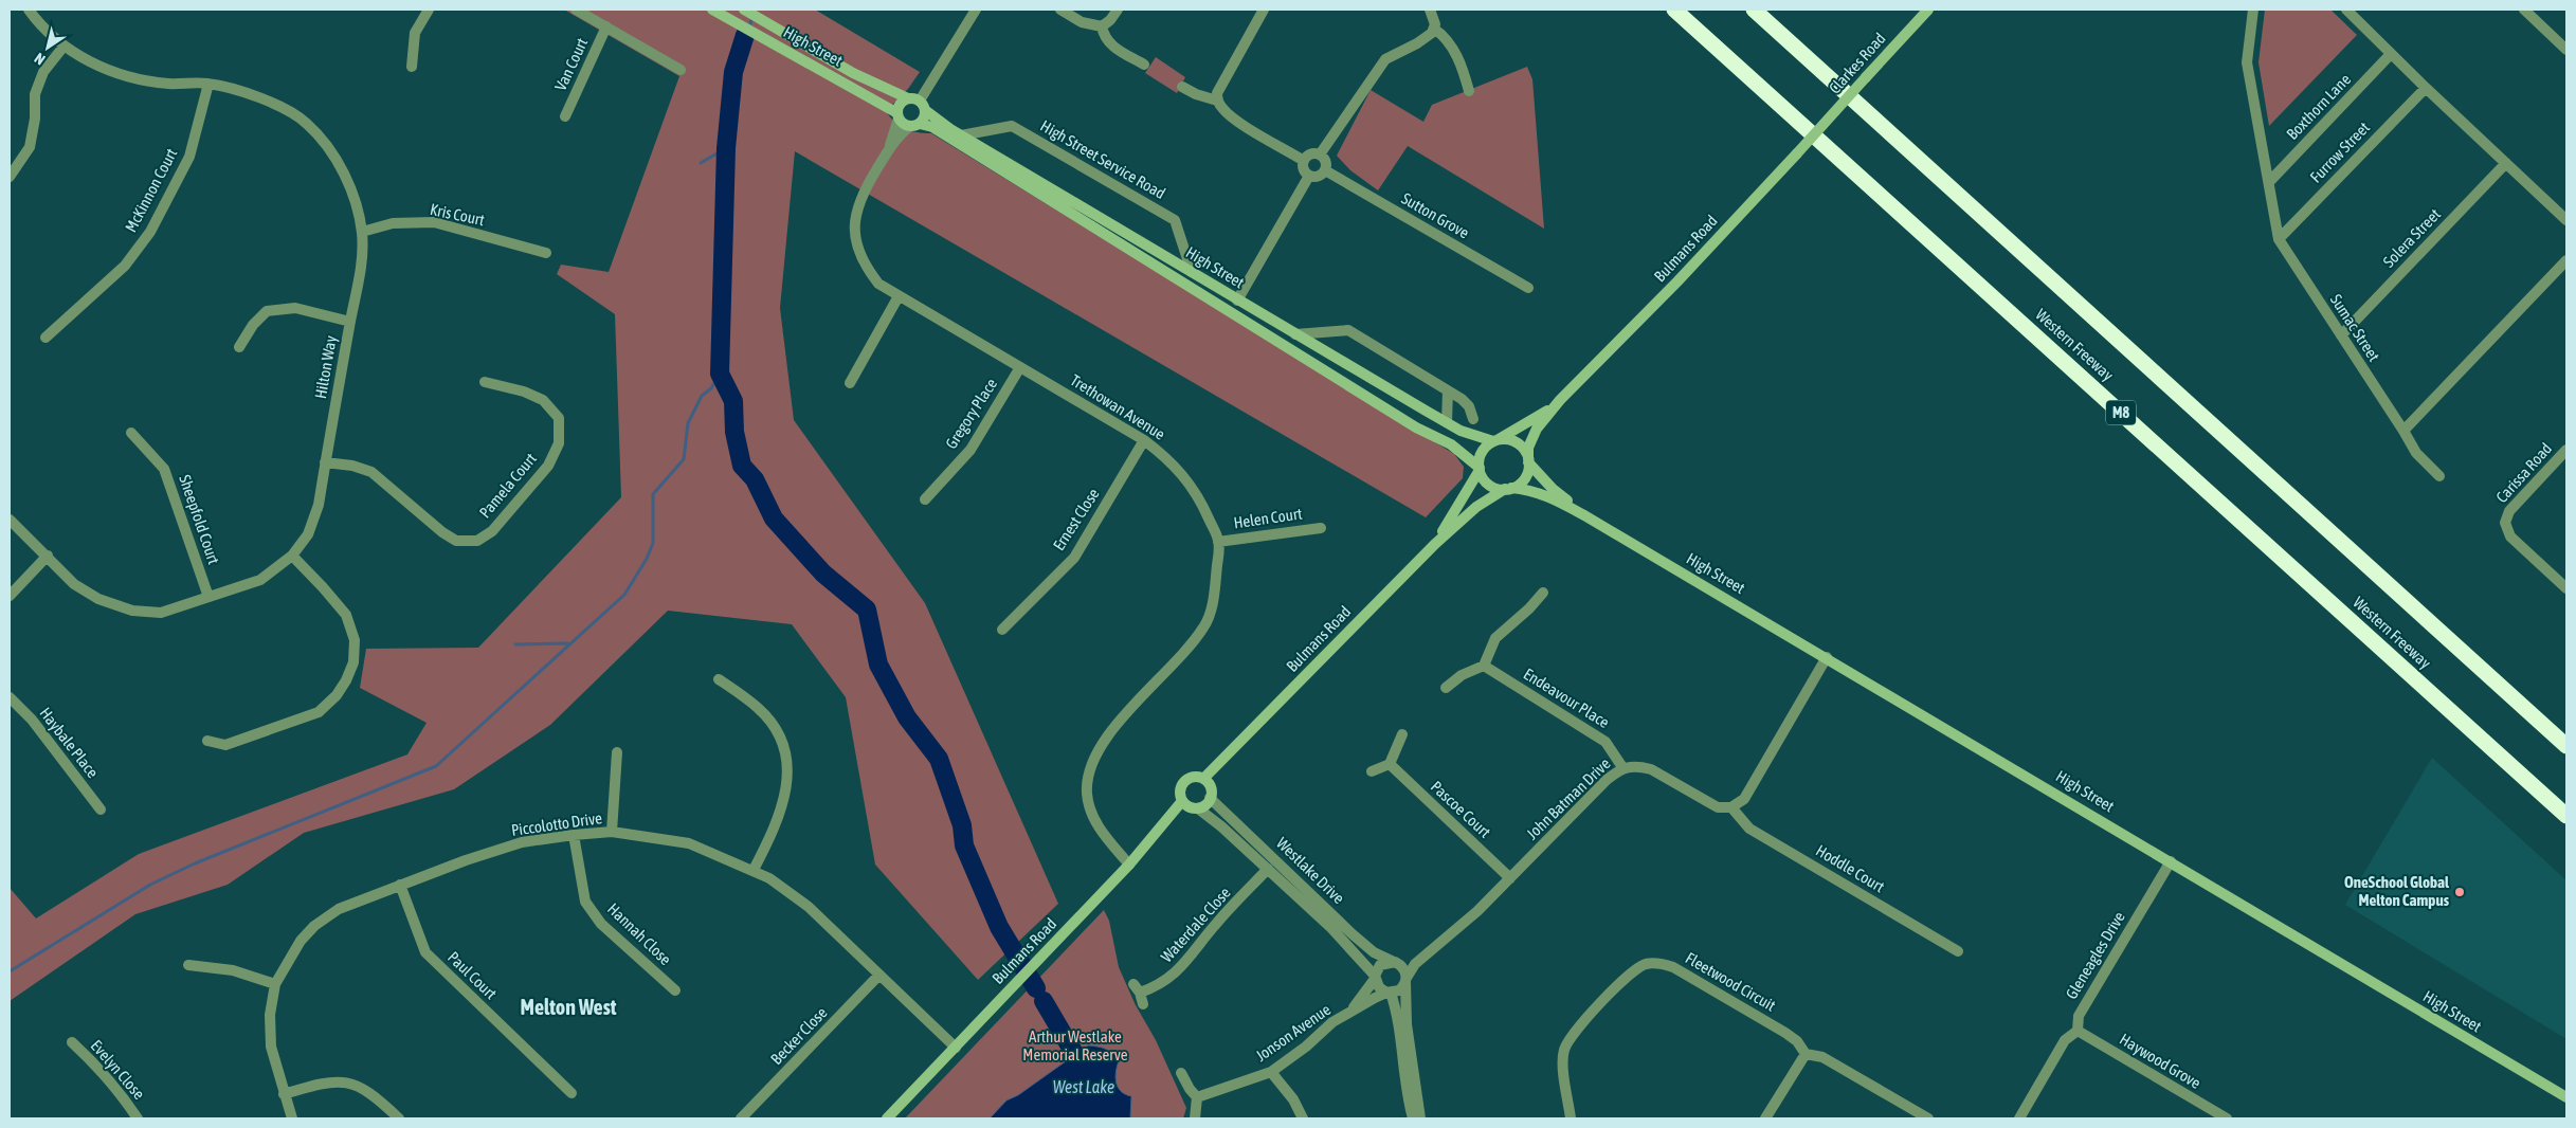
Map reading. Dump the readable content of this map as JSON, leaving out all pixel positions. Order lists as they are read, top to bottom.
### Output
{
  "streets": {
    "highway": ["Western Freeway", "M8"],
    "main road": ["High Street", "Clarkes Road", "Bulmans Road"],
    "street": [
      "Van Court",
      "Boxthorn Lane",
      "Furrow Street",
      "High Street Service Road",
      "McKinnon Court",
      "Kris Court",
      "Sutton Grove",
      "Solera Street",
      "Sumac Street",
      "Hilton Way",
      "Trethowan Avenue",
      "Gregory Place",
      "Carissa Road",
      "Pamela Court",
      "Helen Court",
      "Sheepfold Court",
      "Ernest Close",
      "Endeavour Place",
      "Haybale Place",
      "John Batman Drive",
      "Pascoe Court",
      "Piccolotto Drive",
      "Hoddle Court",
      "Westlake Drive",
      "Waterdale Close",
      "Hannah Close",
      "Gleneagles Drive",
      "Paul Court",
      "Fleetwood Circuit",
      "Jonson Avenue",
      "Becker Close",
      "Haywood Grove",
      "Evelyn Close"
    ]
  },
  "crossings": [
    ["High Street", "High Street Service Road"],
    ["High Street", "Bulmans Road"],
    ["High Street", "Trethowan Avenue"],
    ["High Street", "Gleneagles Drive"],
    ["Clarkes Road", "Bulmans Road"],
    ["Boxthorn Lane", "Sumac Street"],
    ["Furrow Street", "Sumac Street"],
    ["McKinnon Court", "Hilton Way"],
    ["Kris Court", "Hilton Way"],
    ["Solera Street", "Sumac Street"],
    ["Bulmans Road", "Trethowan Avenue"],
    ["Bulmans Road", "Piccolotto Drive"],
    ["Bulmans Road", "Westlake Drive"],
    ["Hilton Way", "Pamela Court"],
    ["Hilton Way", "Sheepfold Court"],
    ["Trethowan Avenue", "Gregory Place"],
    ["Trethowan Avenue", "Helen Court"],
    ["Trethowan Avenue", "Ernest Close"],
    ["Endeavour Place", "John Batman Drive"],
    ["John Batman Drive", "Pascoe Court"],
    ["John Batman Drive", "Hoddle Court"],
    ["John Batman Drive", "Westlake Drive"],
    ["John Batman Drive", "Jonson Avenue"],
    ["Piccolotto Drive", "Hannah Close"],
    ["Piccolotto Drive", "Paul Court"],
    ["Piccolotto Drive", "Becker Close"],
    ["Westlake Drive", "Waterdale Close"],
    ["Westlake Drive", "Jonson Avenue"],
    ["Gleneagles Drive", "Haywood Grove"]
  ],
  "districts": ["Melton West"],
  "water": ["West Lake"],
  "parks": ["Arthur Westlake Memorial Reserve"],
  "places": ["OneSchool Global Melton Campus"],
  "north": "bottom left"
}
